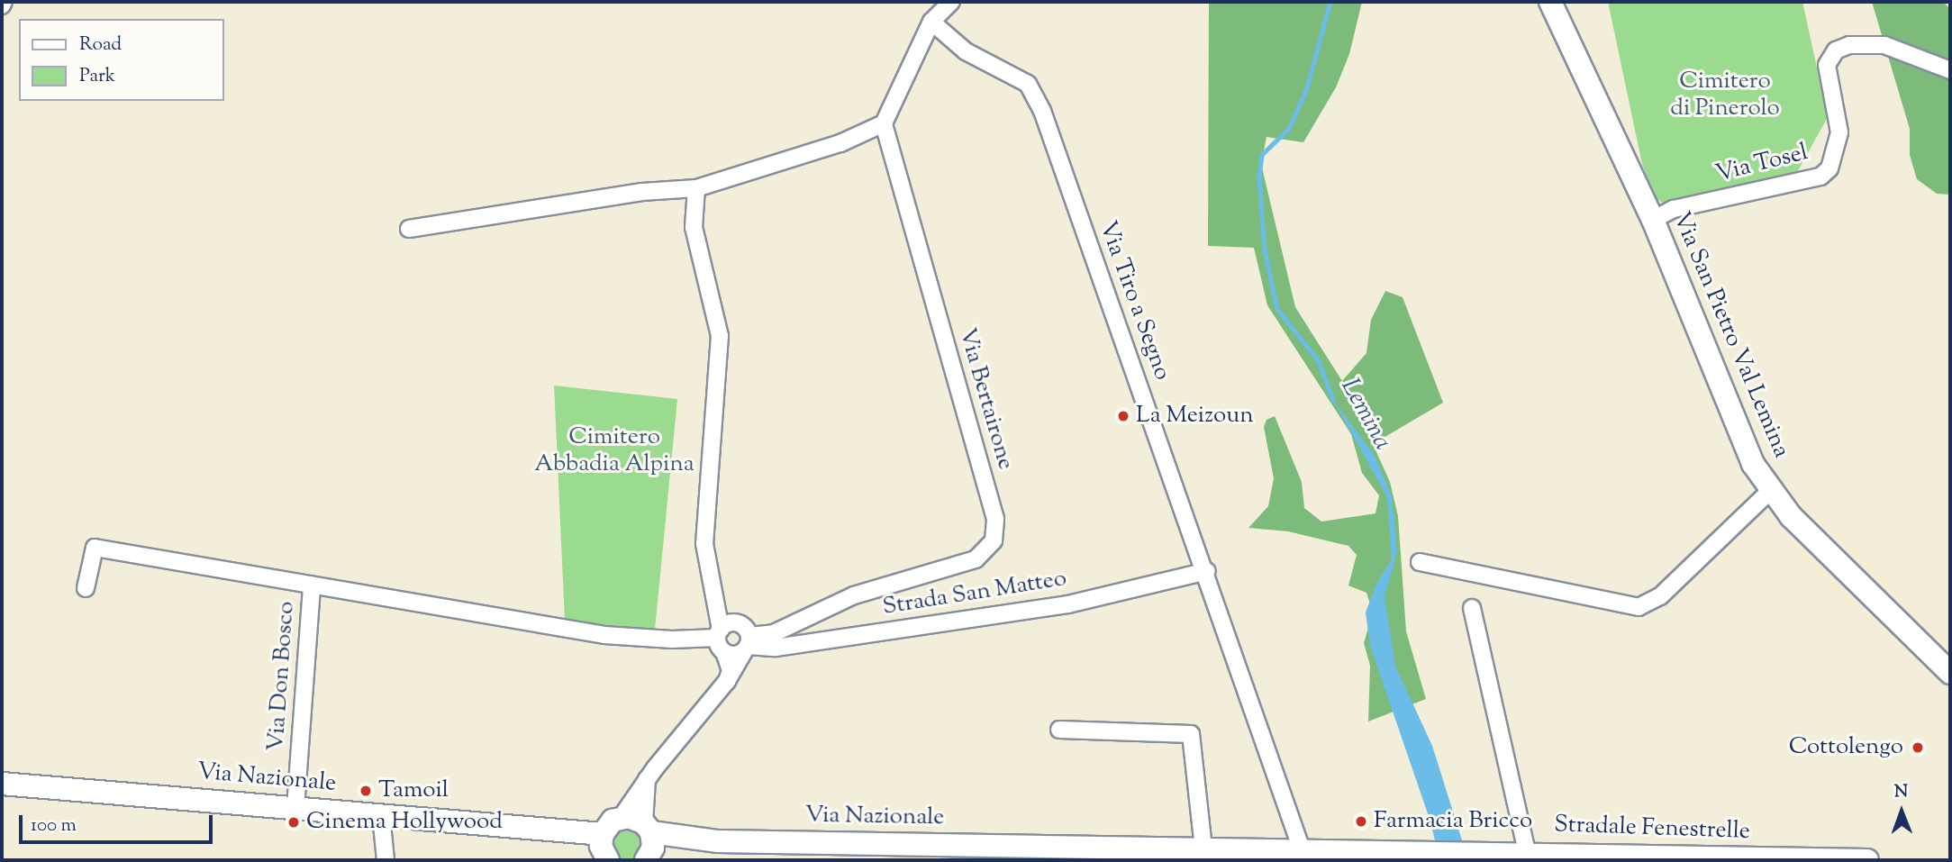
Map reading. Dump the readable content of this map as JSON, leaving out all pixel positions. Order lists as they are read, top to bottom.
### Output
{
  "streets": {
    "street": [
      "Via Tosel",
      "Via Tiro a Segno",
      "Via San Pietro Val Lemina",
      "Via Bertairone",
      "Strada San Matteo",
      "Via Don Bosco",
      "Via Nazionale",
      "Stradale Fenestrelle"
    ]
  },
  "crossings": [
    ["Via Tosel", "Via San Pietro Val Lemina"],
    ["Via Tiro a Segno", "Strada San Matteo"],
    ["Via Tiro a Segno", "Stradale Fenestrelle"],
    ["Via Bertairone", "Strada San Matteo"],
    ["Via Don Bosco", "Via Nazionale"],
    ["Via Nazionale", "Stradale Fenestrelle"]
  ],
  "water": ["Lemina"],
  "parks": ["Cimitero di Pinerolo", "Cimitero Abbadia Alpina"],
  "places": [
    "La Meizoun",
    "Cottolengo",
    "Tamoil",
    "Farmacia Bricco",
    "Cinema Hollywood"
  ],
  "legend": ["Road", "Park"],
  "scale_bar": "100 m",
  "north": "top"
}
